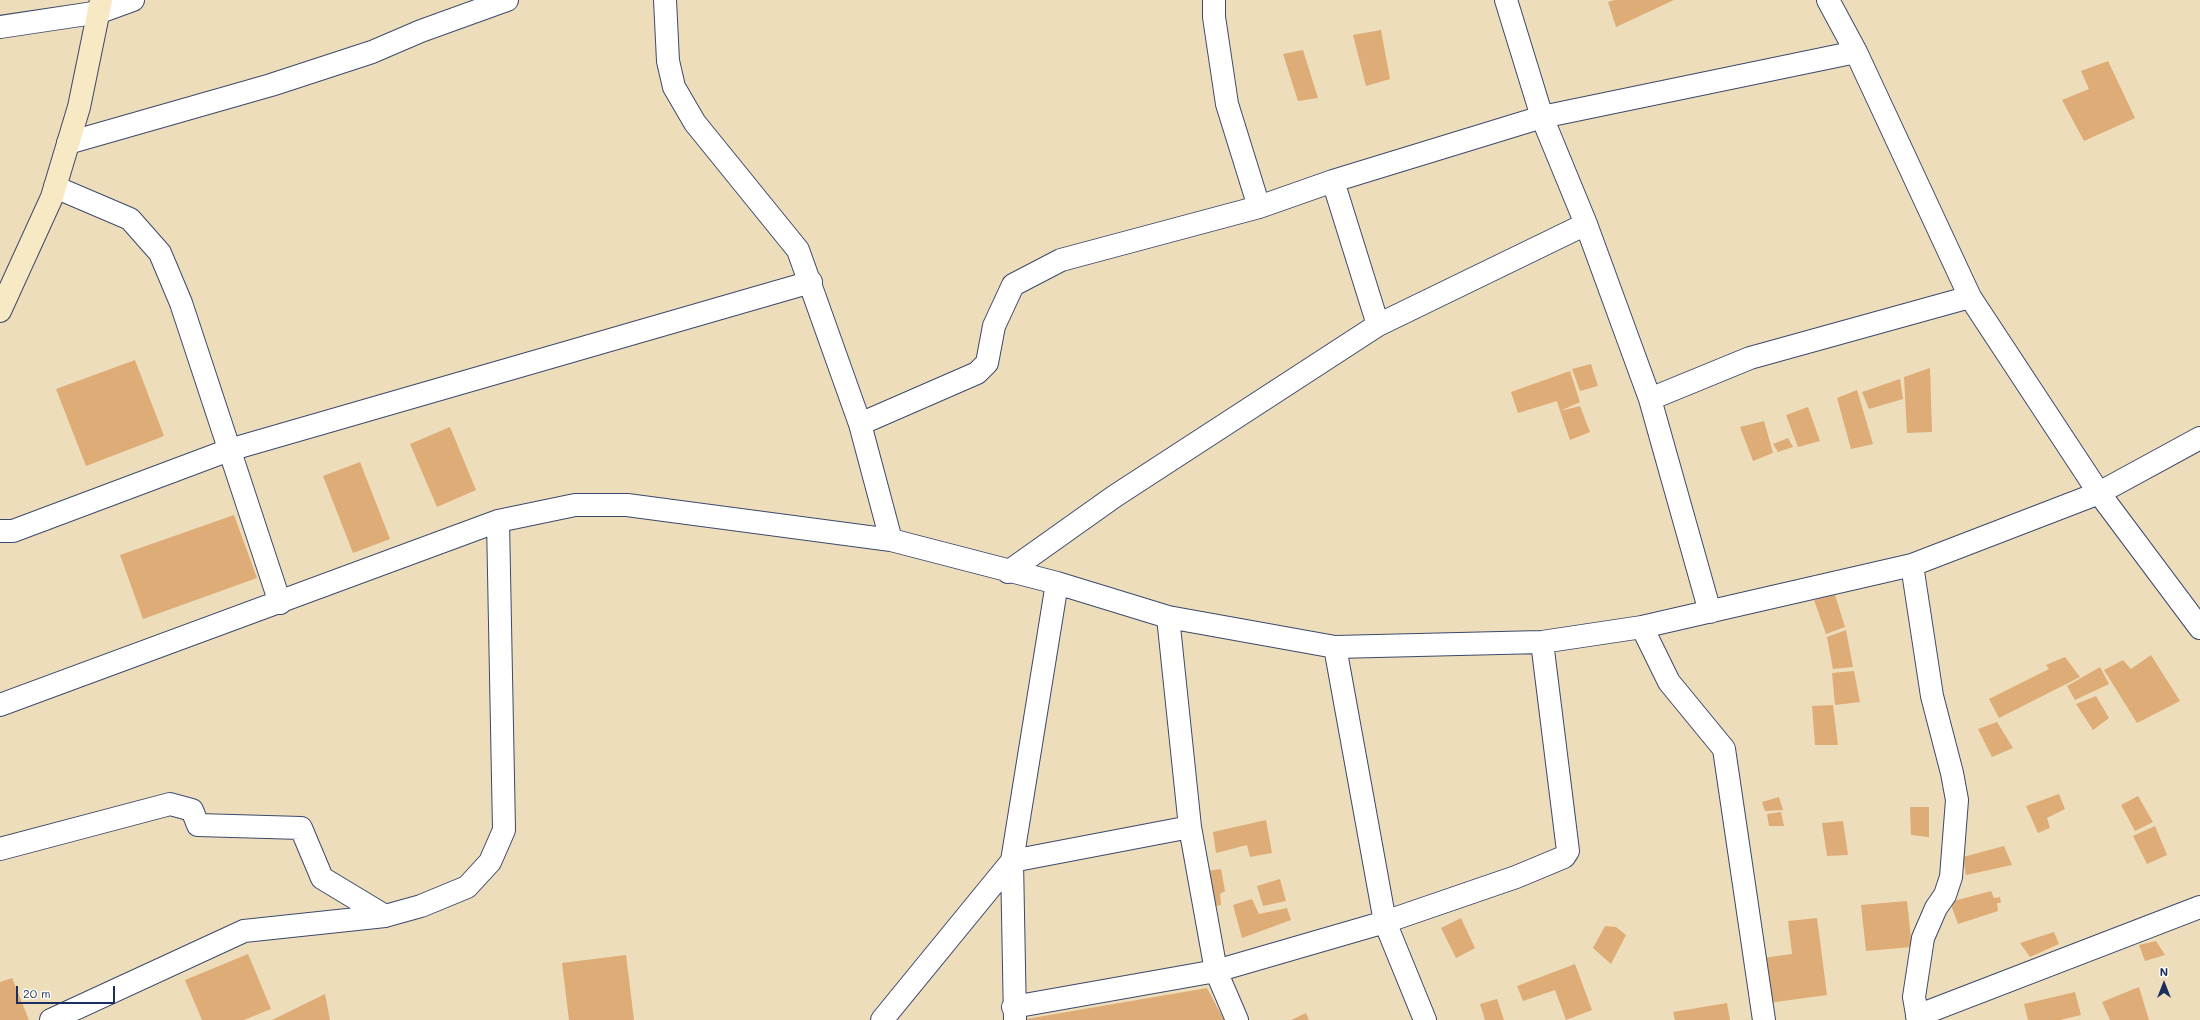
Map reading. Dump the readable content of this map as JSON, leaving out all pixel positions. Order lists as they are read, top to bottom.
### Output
{
  "scale_bar": "20 m",
  "north": "top"
}
